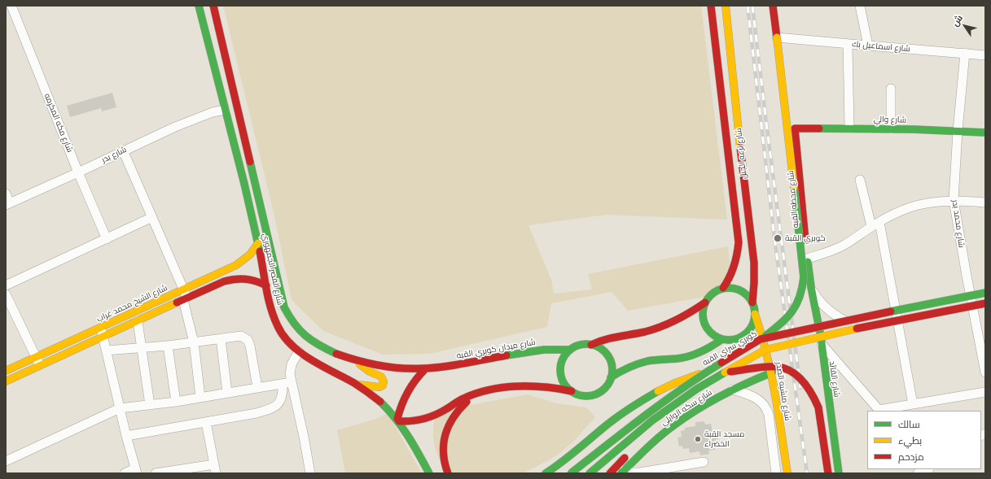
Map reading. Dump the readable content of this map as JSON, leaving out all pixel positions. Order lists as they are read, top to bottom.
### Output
{
  "streets": {
    "main road": [
      "شارع والي",
      "شارع ترعه الجبل",
      "شارع محطه القبه",
      "شارع القصر الجمهوري",
      "شارع الشيخ محمد غراب",
      "كوبري سراي القبه",
      "شارع ميدان كوبري القبه",
      "شارع القائد",
      "شارع منشيه الصدر",
      "شارع سكه الوايلي"
    ],
    "street": [
      "شارع اسماعيل بك",
      "شارع مكه المكرمه",
      "شارع بدر",
      "شارع محمد بدر"
    ]
  },
  "crossings": [
    ["شارع اسماعيل بك", "شارع محمد بدر"],
    ["شارع والي", "شارع محطه القبه"],
    ["شارع والي", "شارع محمد بدر"],
    ["شارع مكه المكرمه", "شارع بدر"],
    ["شارع ترعه الجبل", "شارع منشيه الصدر"],
    ["شارع بدر", "شارع القصر الجمهوري"],
    ["شارع محطه القبه", "شارع القائد"],
    ["شارع القصر الجمهوري", "شارع الشيخ محمد غراب"],
    ["شارع القصر الجمهوري", "شارع ميدان كوبري القبه"],
    ["شارع منشيه الصدر", "شارع سكه الوايلي"]
  ],
  "places": ["كوبري القبة", "مسجد القبة الخضراء"],
  "legend": ["سالك", "بطيء", "مزدحم"],
  "north": "top left"
}
